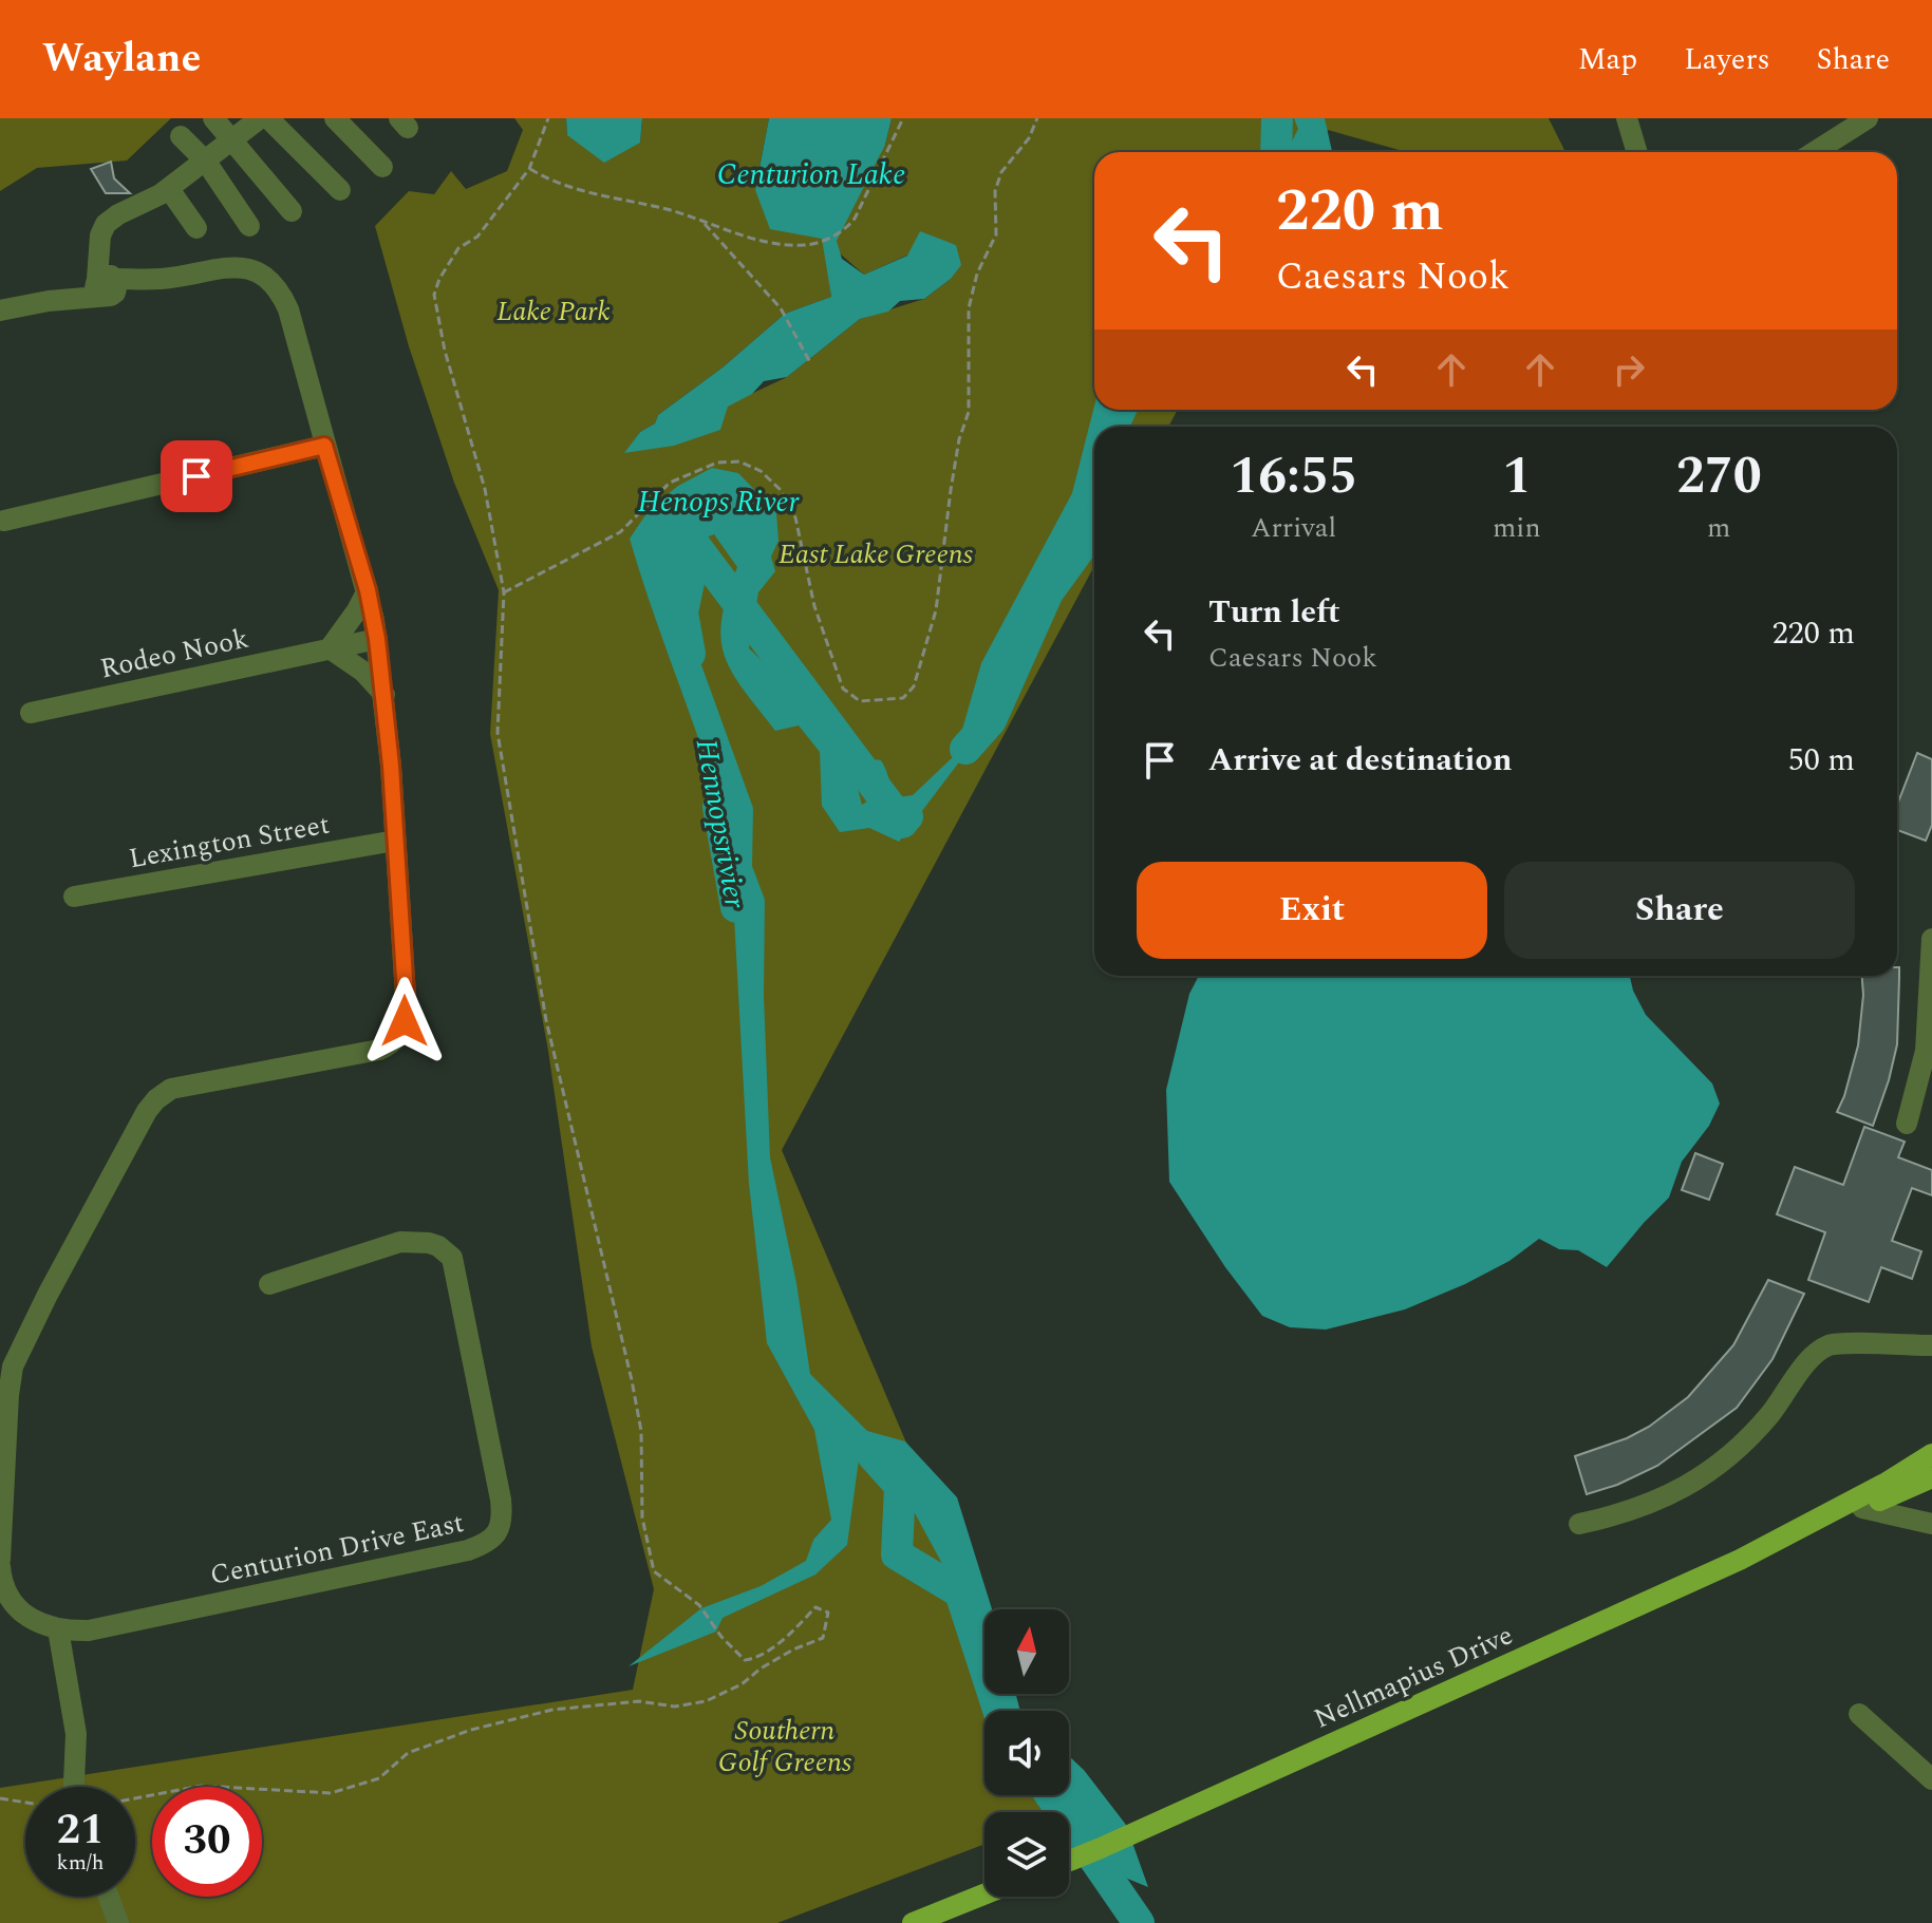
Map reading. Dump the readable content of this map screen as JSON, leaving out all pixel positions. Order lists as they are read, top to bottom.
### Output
{
  "streets": {
    "main road": ["Nellmapius Drive"],
    "street": ["Rodeo Nook", "Lexington Street", "Centurion Drive East"]
  },
  "crossings": [
    ["Rodeo Nook", "Centurion Drive East"],
    ["Lexington Street", "Centurion Drive East"]
  ],
  "water": ["Centurion Lake", "Henops River", "Hennopsrivier"],
  "parks": ["Lake Park", "East Lake Greens", "Southern Golf Greens"],
  "north": "top",
  "page": {
    "header": "Waylane",
    "nav": ["Map", "Layers", "Share"],
    "turn": ["220 m", "Caesars Nook"],
    "eta": [
      "16:55",
      "Arrival",
      "1",
      "min",
      "270",
      "m"
    ],
    "list": [
      {
        "name": "Turn left",
        "note": "Caesars Nook",
        "value": "220 m"
      },
      {
        "name": "Arrive at destination",
        "value": "50 m"
      }
    ],
    "buttons": ["Exit", "Share"],
    "speed": "21 km/h",
    "limit": "30"
  }
}
